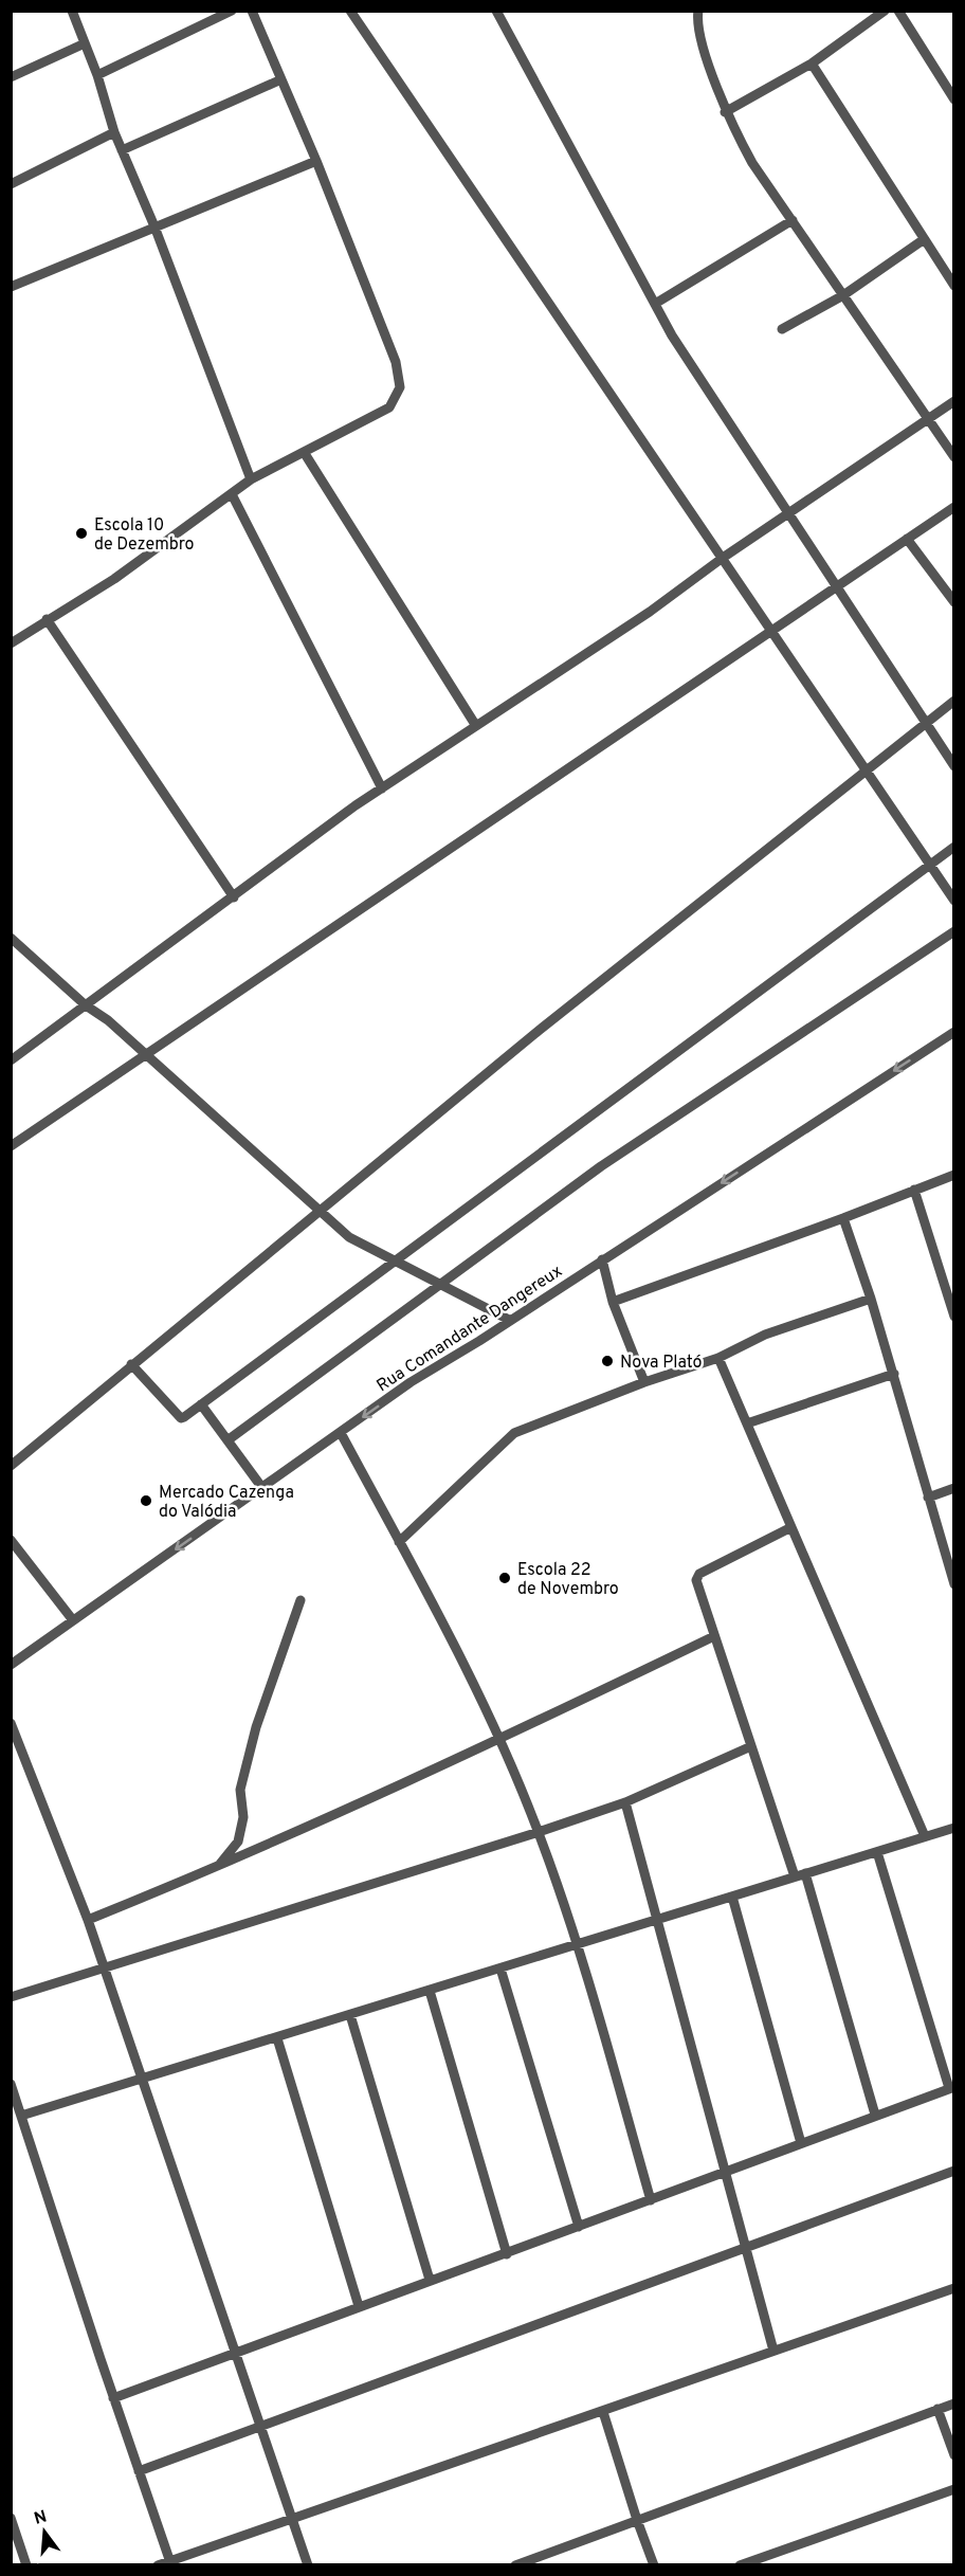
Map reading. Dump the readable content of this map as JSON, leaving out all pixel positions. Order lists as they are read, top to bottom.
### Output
{
  "streets": {
    "street": ["Rua Comandante Dangereux"]
  },
  "places": [
    "Escola 10 de Dezembro",
    "Nova Plató",
    "Mercado Cazenga do Valódia",
    "Escola 22 de Novembro"
  ],
  "north": "top"
}
